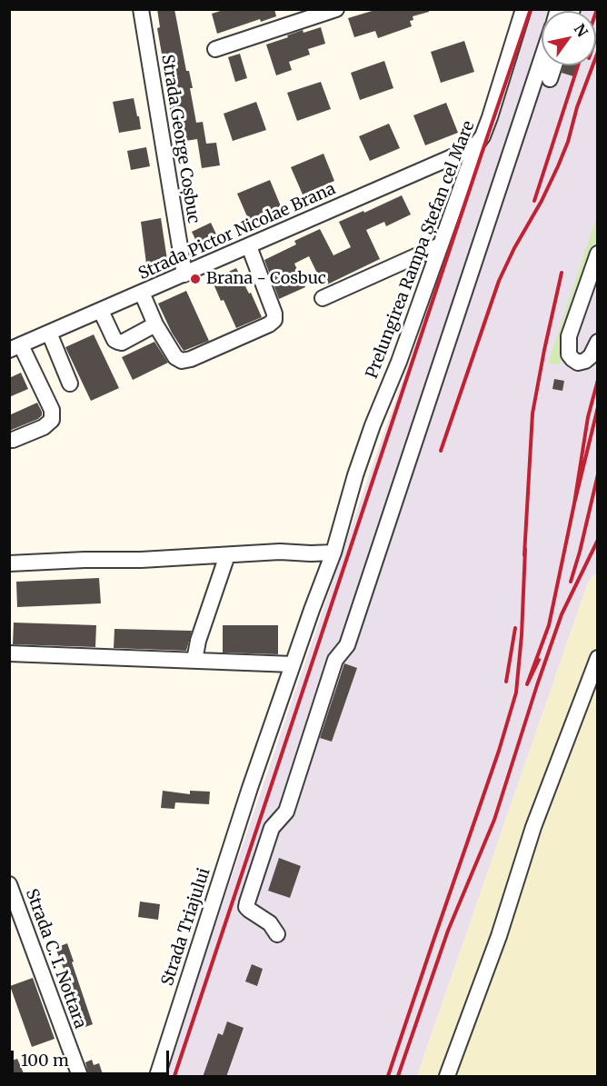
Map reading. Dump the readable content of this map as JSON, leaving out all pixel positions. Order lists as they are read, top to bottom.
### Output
{
  "streets": {
    "street": [
      "Strada George Coșbuc",
      "Strada Pictor Nicolae Brana",
      "Prelungirea Rampa Ștefan cel Mare",
      "Strada Triajului",
      "Strada C. I. Nottara"
    ]
  },
  "crossings": [
    ["Strada George Coșbuc", "Strada Pictor Nicolae Brana"],
    ["Strada Pictor Nicolae Brana", "Prelungirea Rampa Ștefan cel Mare"],
    ["Prelungirea Rampa Ștefan cel Mare", "Strada Triajului"]
  ],
  "places": ["Brana - Cosbuc"],
  "scale_bar": "100 m",
  "north": "top right"
}
